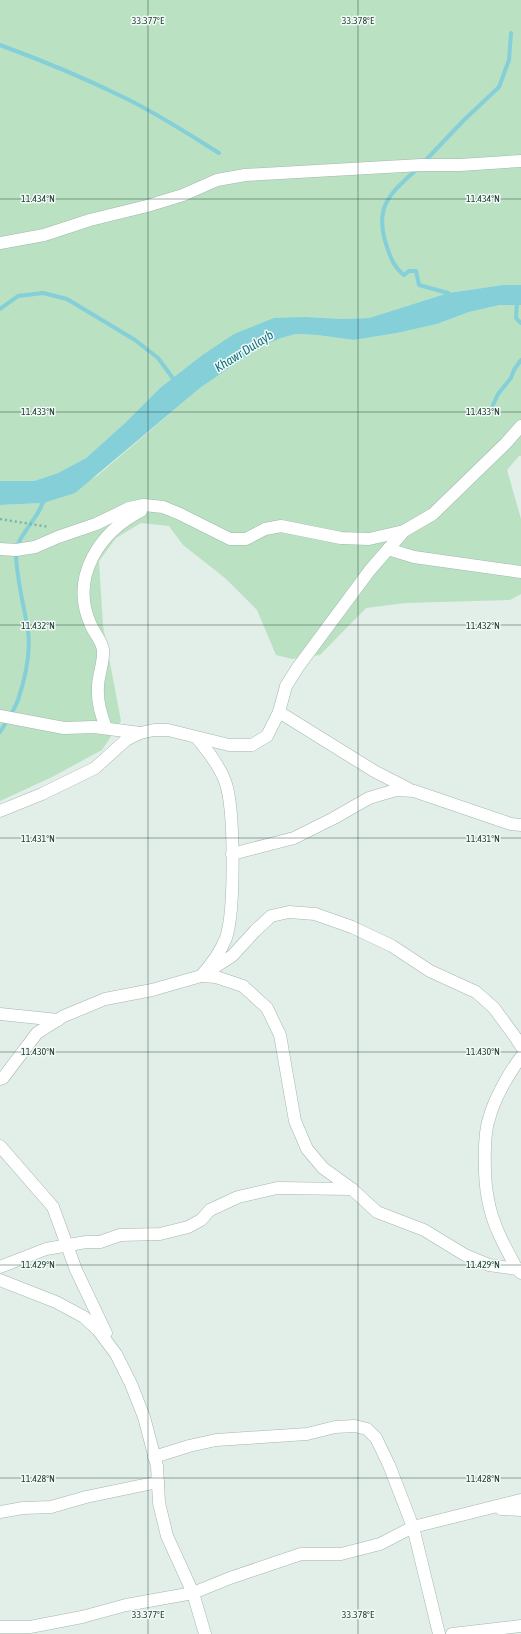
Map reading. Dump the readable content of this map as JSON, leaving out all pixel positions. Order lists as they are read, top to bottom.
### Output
{
  "water": ["Khawr Dulayb"],
  "coordinates": [
    "33.377°E",
    "33.378°E",
    "11.434°N",
    "11.433°N",
    "11.432°N",
    "11.431°N",
    "11.430°N",
    "11.429°N",
    "11.428°N"
  ]
}
